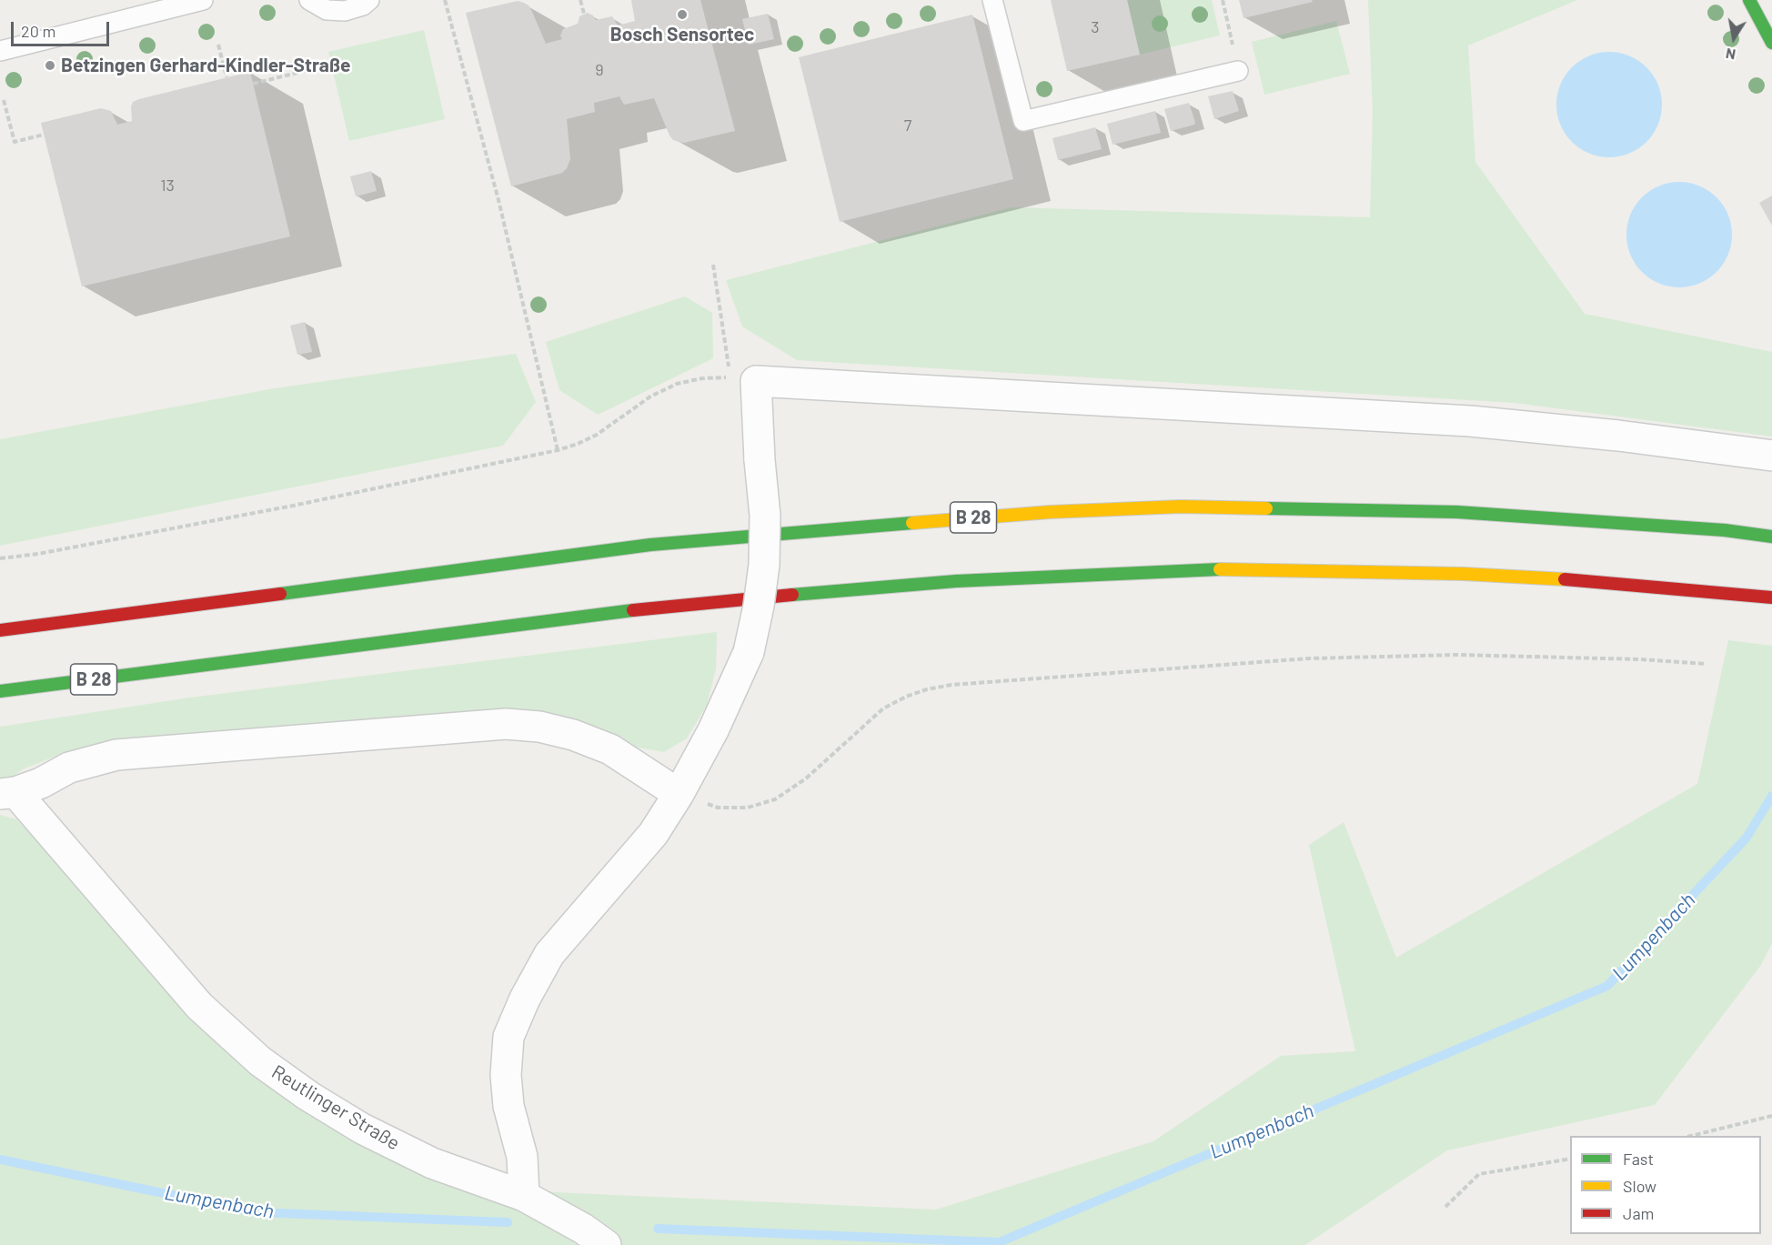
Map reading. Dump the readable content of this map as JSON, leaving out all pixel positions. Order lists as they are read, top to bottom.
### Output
{
  "streets": {
    "main road": ["B 28"],
    "street": ["Reutlinger Straße"]
  },
  "water": ["Lumpenbach"],
  "places": ["Bosch Sensortec", "Betzingen Gerhard-Kindler-Straße"],
  "house_numbers": [
    "3",
    "9",
    "7",
    "13"
  ],
  "legend": ["Fast", "Slow", "Jam"],
  "scale_bar": "20 m",
  "north": "bottom"
}
